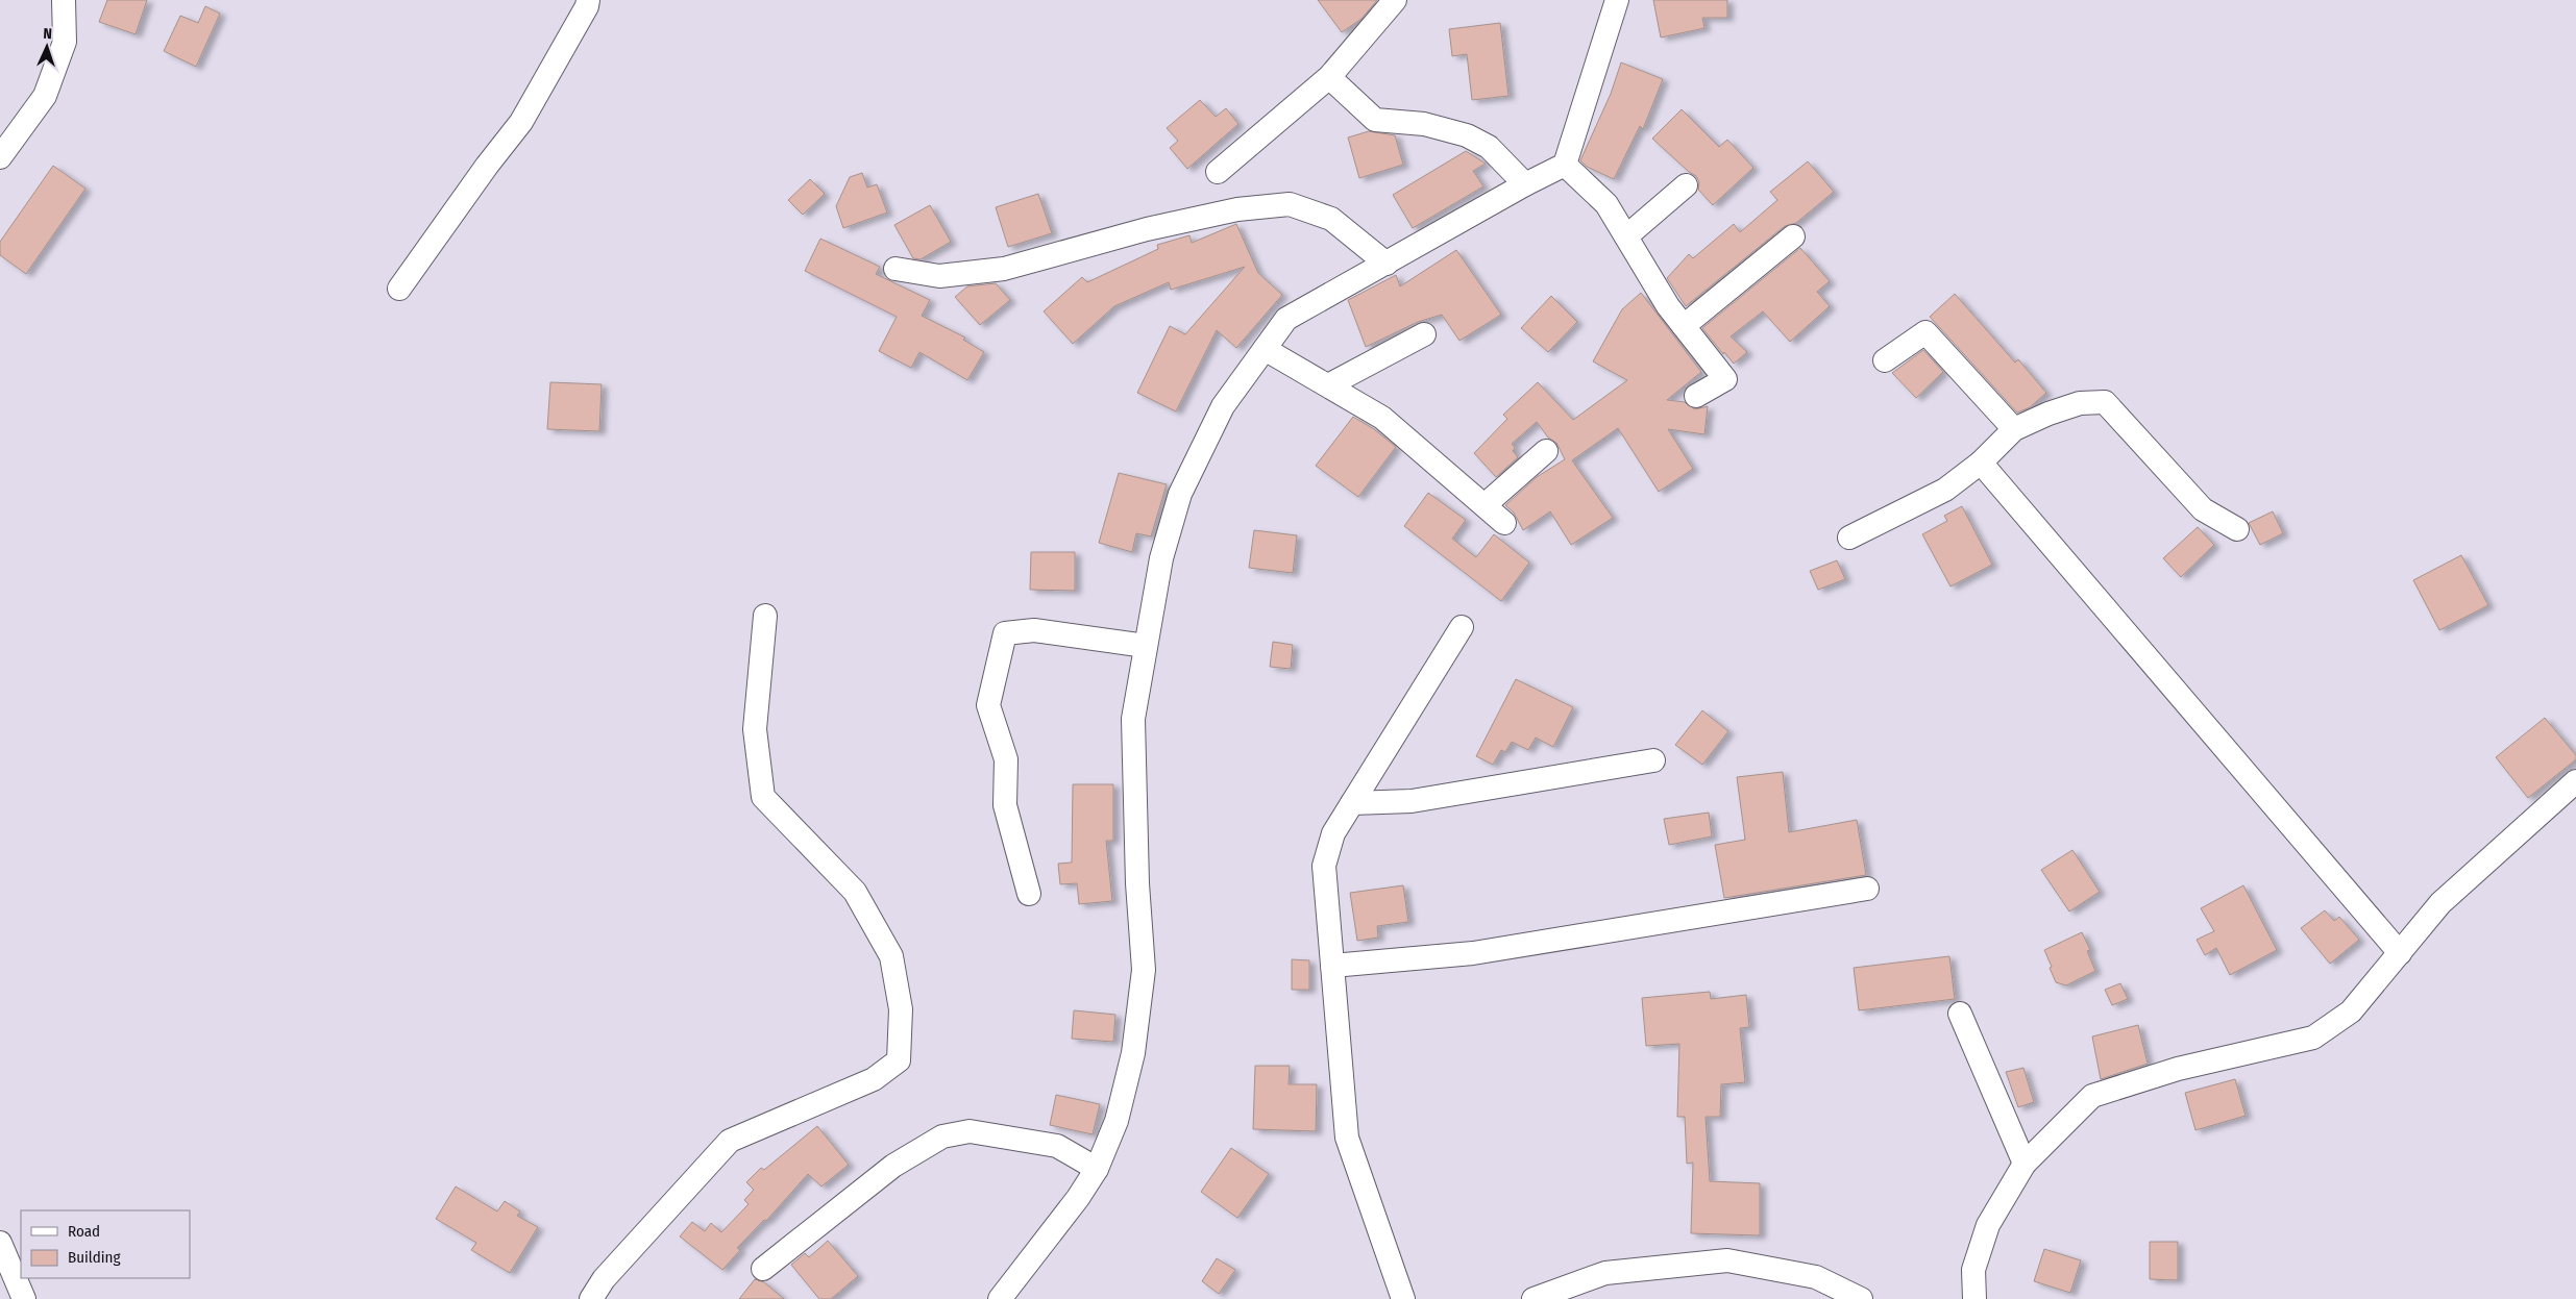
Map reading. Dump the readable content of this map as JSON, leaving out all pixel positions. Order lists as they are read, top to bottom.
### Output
{
  "legend": ["Road", "Building"],
  "north": "top"
}
